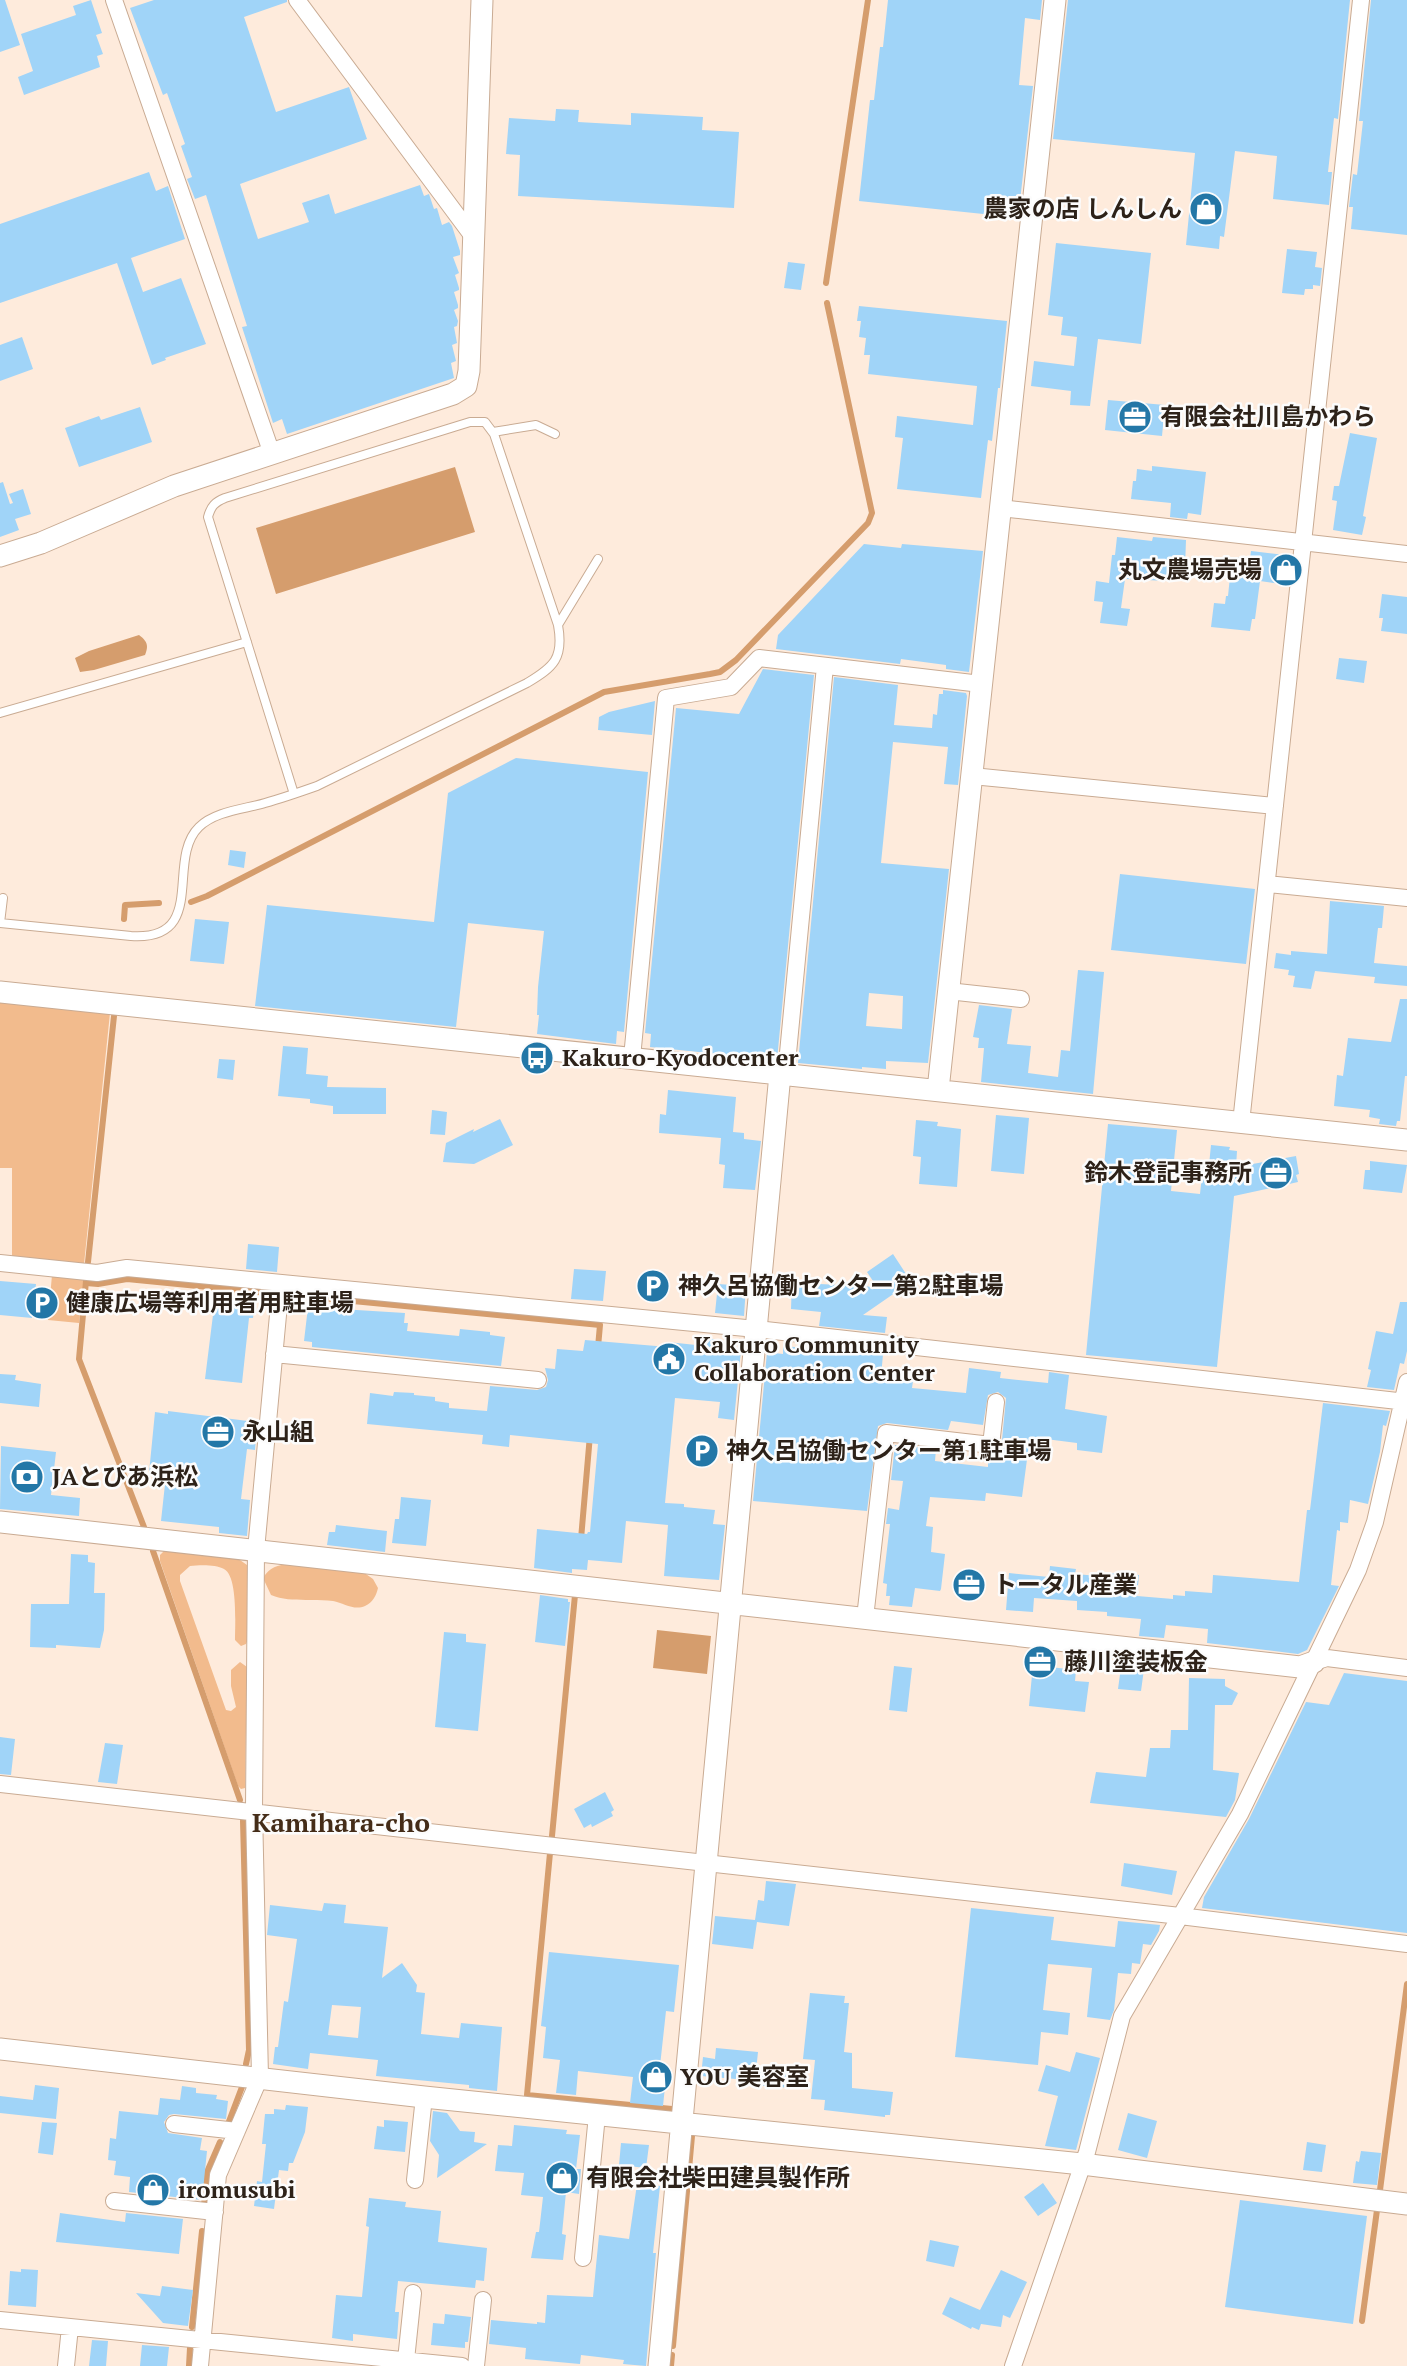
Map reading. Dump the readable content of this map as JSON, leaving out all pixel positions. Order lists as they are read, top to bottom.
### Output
{
  "districts": ["Kamihara-cho"],
  "places": {
    "shop": [
      "農家の店 しんしん",
      "丸文農場売場",
      "YOU 美容室",
      "有限会社柴田建具製作所",
      "iromusubi"
    ],
    "office": [
      "有限会社川島かわら",
      "鈴木登記事務所",
      "永山組",
      "トータル産業",
      "藤川塗装板金"
    ],
    "bus stop": ["Kakuro-Kyodocenter"],
    "parking": ["神久呂協働センター第2駐車場", "健康広場等利用者用駐車場", "神久呂協働センター第1駐車場"],
    "public building": ["Kakuro Community Collaboration Center"],
    "bank": ["JAとぴあ浜松"]
  }
}
